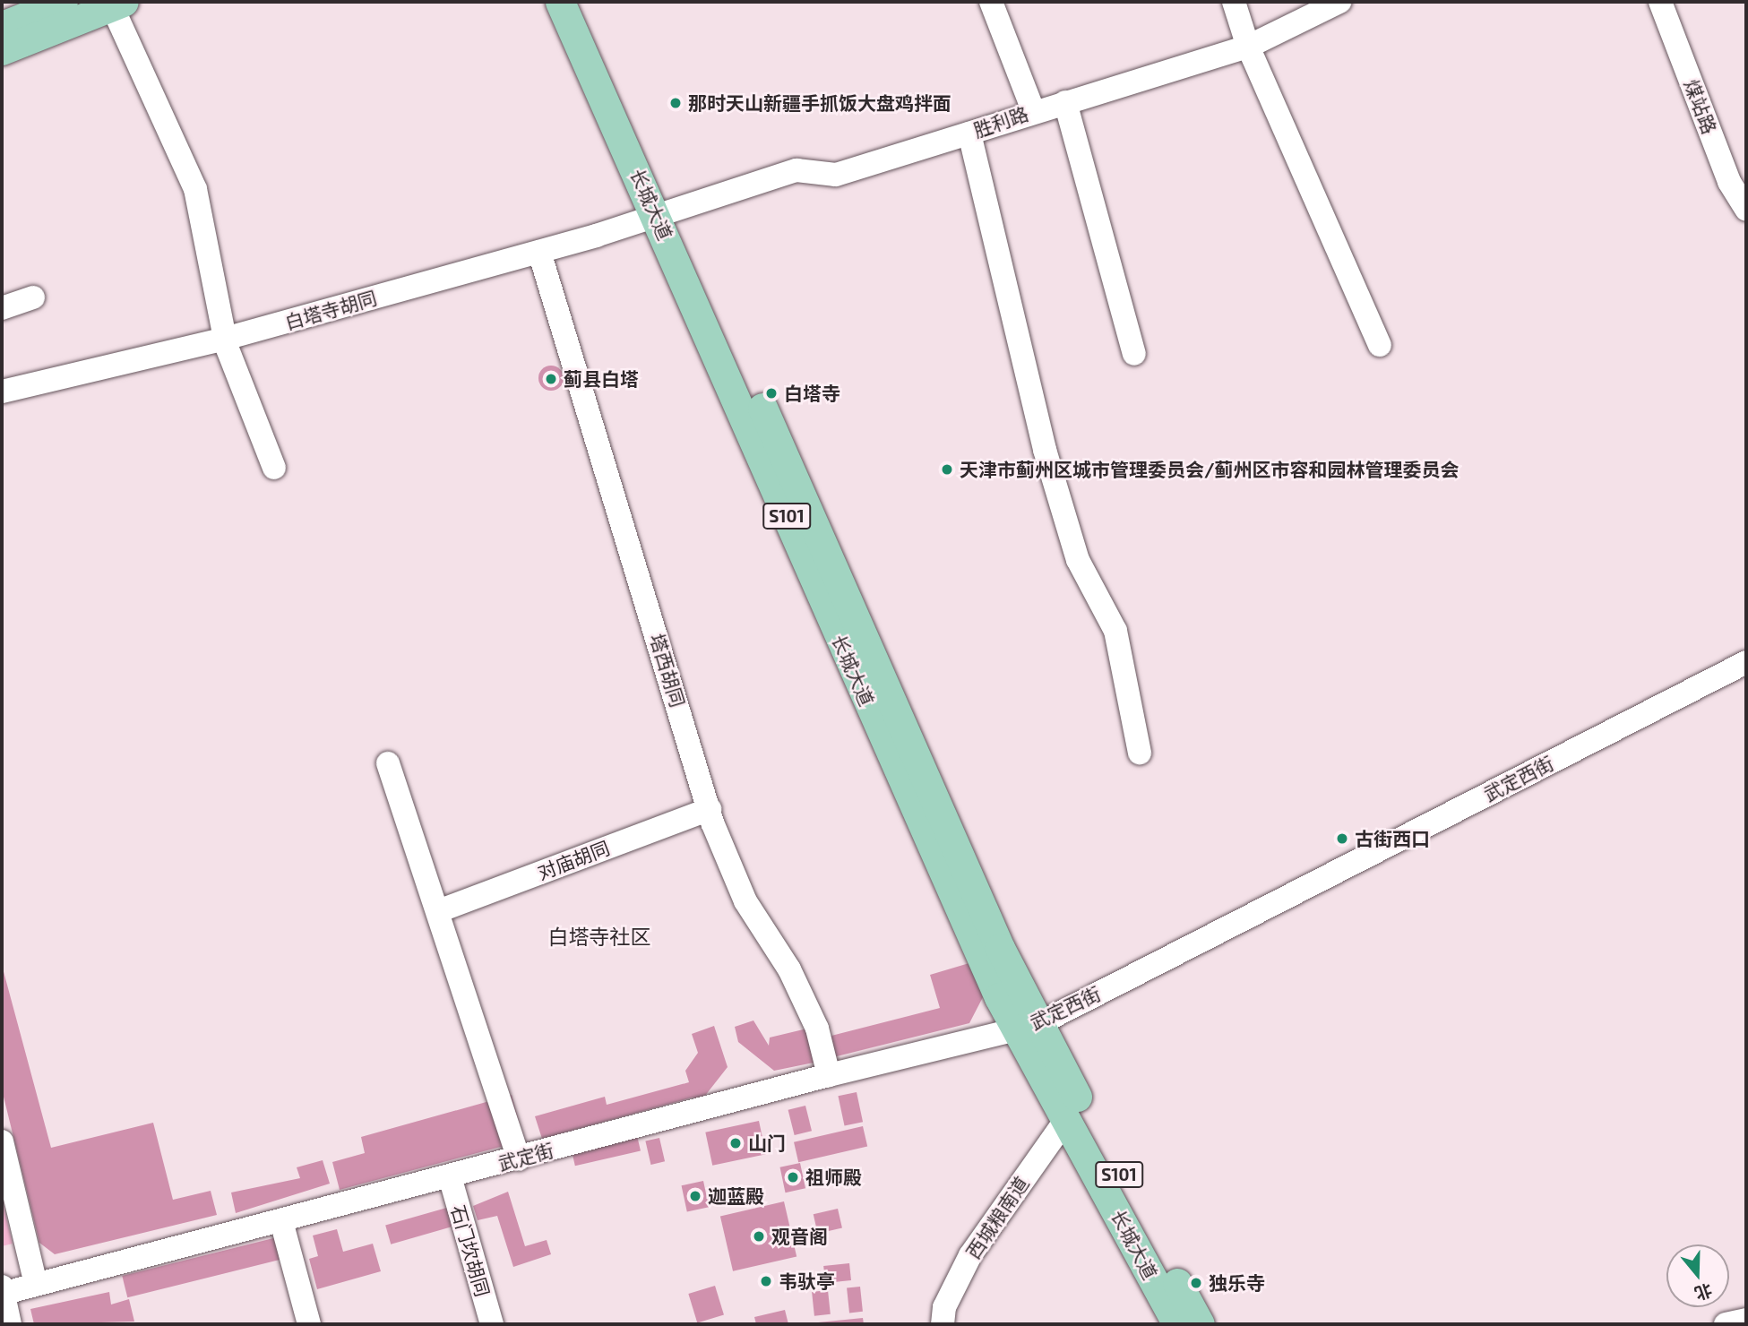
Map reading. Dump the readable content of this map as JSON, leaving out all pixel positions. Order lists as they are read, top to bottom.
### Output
{
  "streets": {
    "main road": ["长城大道", "S101"],
    "street": [
      "煤站路",
      "胜利路",
      "白塔寺胡同",
      "塔西胡同",
      "武定西街",
      "对庙胡同",
      "武定街",
      "西城粮南道",
      "石门坎胡同"
    ]
  },
  "crossings": [
    ["胜利路", "长城大道"],
    ["胜利路", "白塔寺胡同"],
    ["长城大道", "白塔寺胡同"],
    ["长城大道", "武定西街"],
    ["长城大道", "武定街"],
    ["长城大道", "西城粮南道"],
    ["白塔寺胡同", "塔西胡同"],
    ["塔西胡同", "对庙胡同"],
    ["塔西胡同", "武定街"],
    ["武定西街", "武定街"],
    ["武定街", "石门坎胡同"]
  ],
  "districts": ["白塔寺社区"],
  "places": [
    "那时天山新疆手抓饭大盘鸡拌面",
    "蓟县白塔",
    "白塔寺",
    "天津市蓟州区城市管理委员会/蓟州区市容和园林管理委员会",
    "古街西口",
    "山门",
    "祖师殿",
    "迦蓝殿",
    "观音阁",
    "韦驮亭",
    "独乐寺"
  ],
  "north": "bottom"
}
